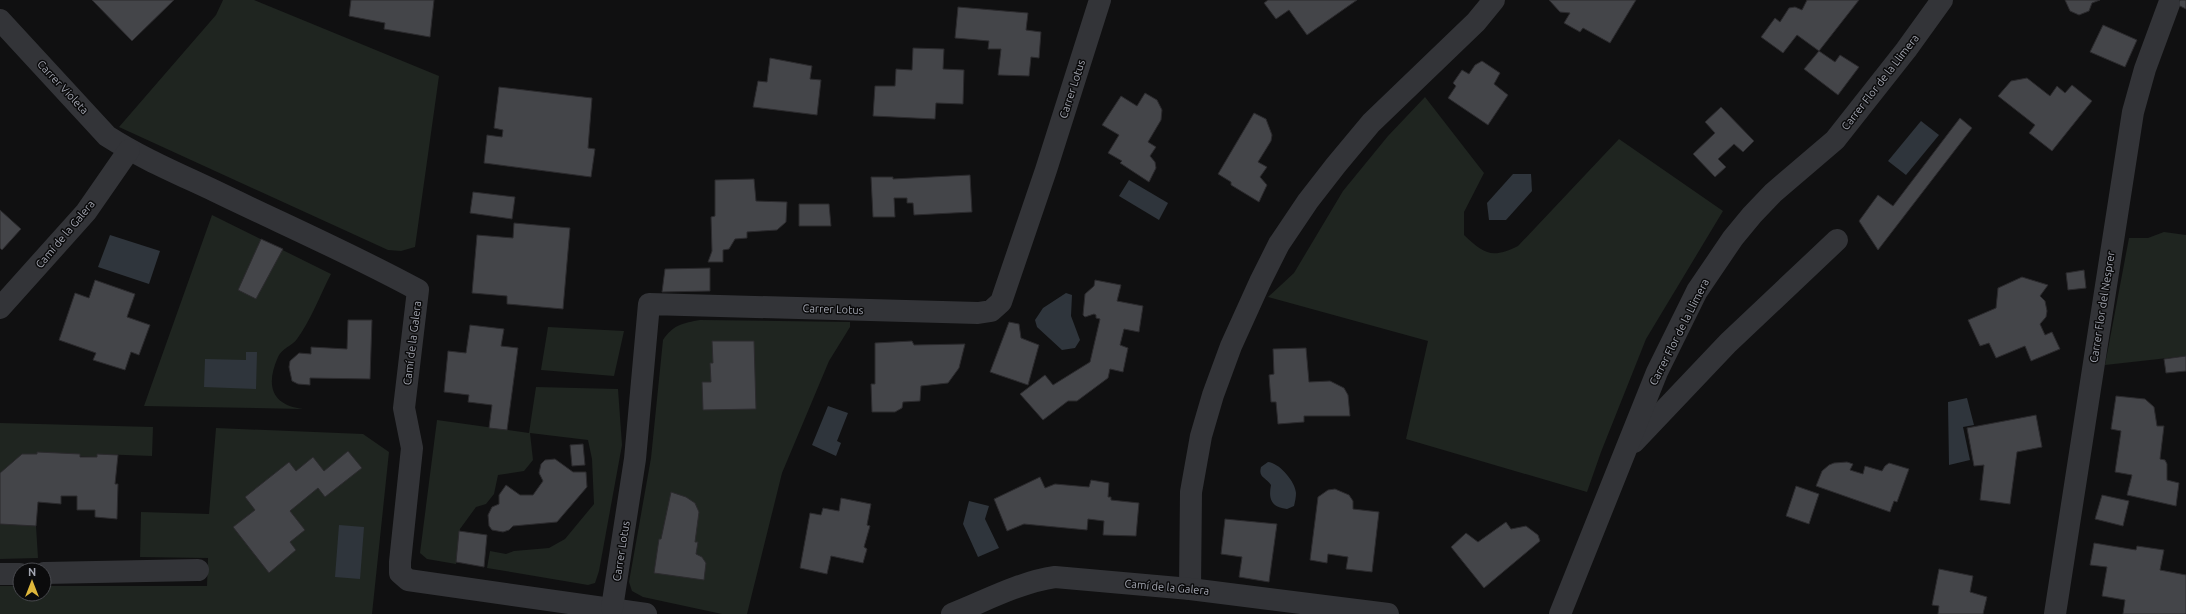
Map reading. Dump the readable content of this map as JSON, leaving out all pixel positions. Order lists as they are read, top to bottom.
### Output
{
  "streets": {
    "street": [
      "Carrer Flor de la Llimera",
      "Carrer Violeta",
      "Carrer Lotus",
      "Camí de la Galera",
      "Carrer Flor del Nesprer"
    ]
  },
  "crossings": [
    ["Carrer Violeta", "Camí de la Galera"],
    ["Carrer Lotus", "Camí de la Galera"]
  ],
  "north": "top"
}
